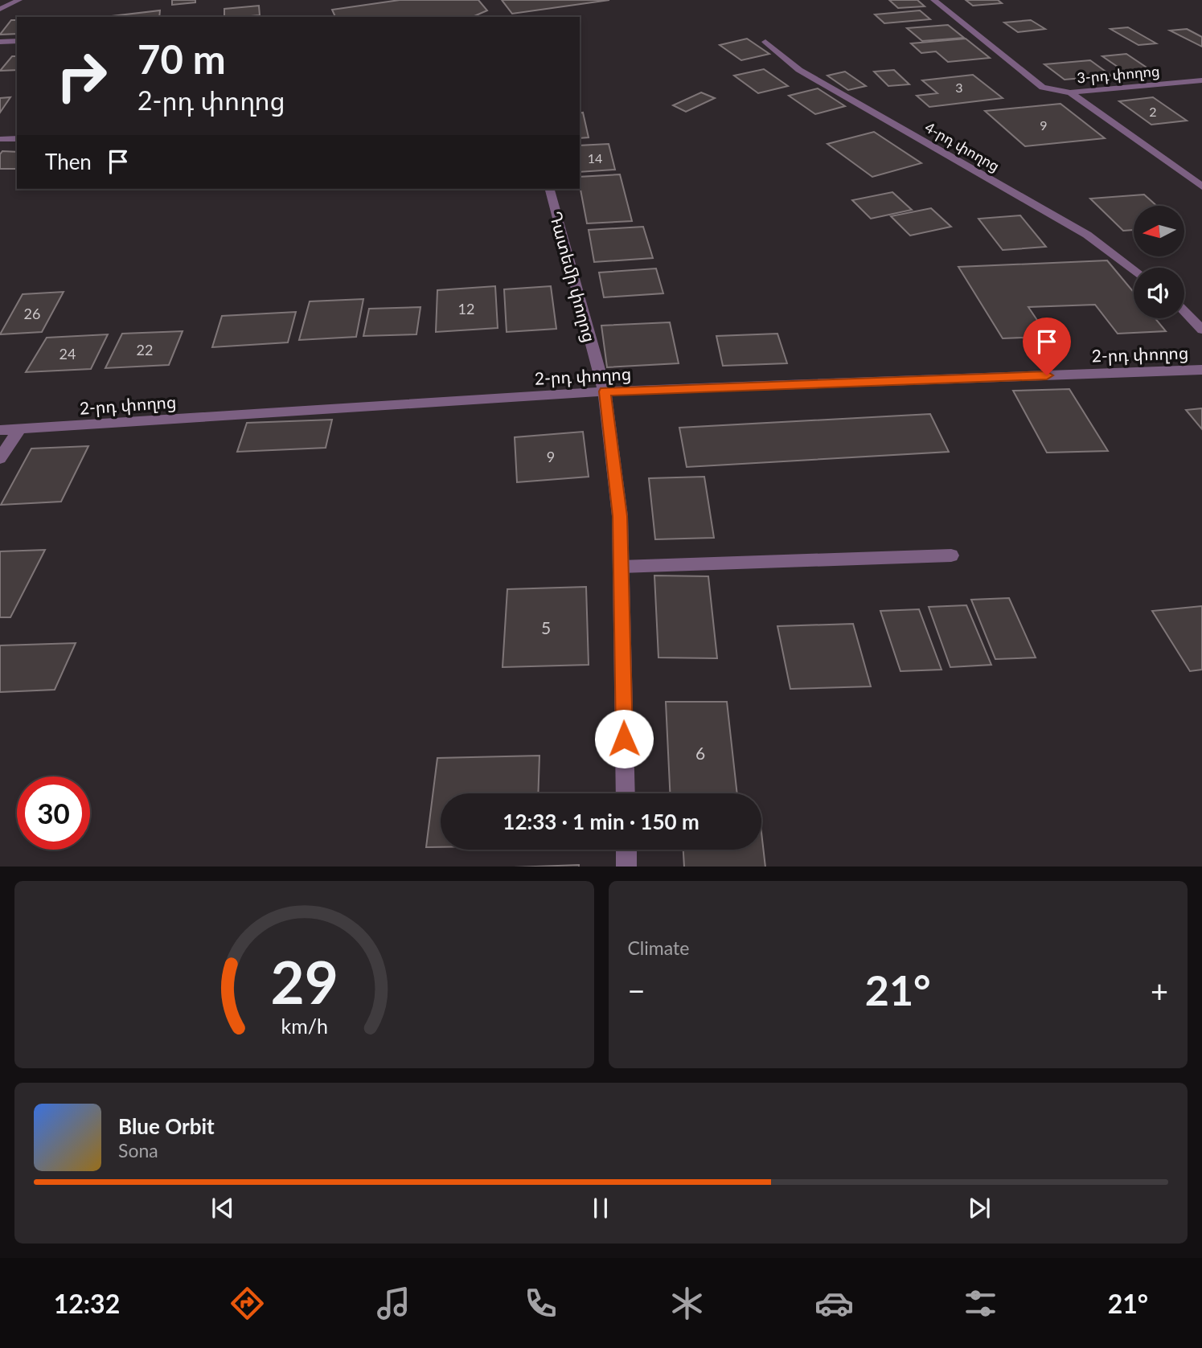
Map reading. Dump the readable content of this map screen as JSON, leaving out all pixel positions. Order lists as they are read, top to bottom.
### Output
{
  "streets": {
    "street": [
      "3-րդ փողոց",
      "4-րդ փողոց",
      "Դատեմի փողոց",
      "2-րդ փողոց"
    ]
  },
  "crossings": [
    ["Դատեմի փողոց", "2-րդ փողոց"]
  ],
  "house_numbers": [
    "3",
    "2",
    "9",
    "14",
    "12",
    "26",
    "22",
    "24",
    "9",
    "5",
    "6"
  ],
  "north": "left",
  "page": {
    "turn": ["70 m", "2-րդ փողոց"],
    "then": "Then",
    "limit": "30",
    "trip": "12:33 · 1 min · 150 m",
    "tile": "Climate",
    "heat": ["−", "21°", "+"],
    "song": ["Blue Orbit", "Sona"],
    "tabs": ["12:32", "21°"],
    "gauge": ["29", "km/h"]
  }
}
